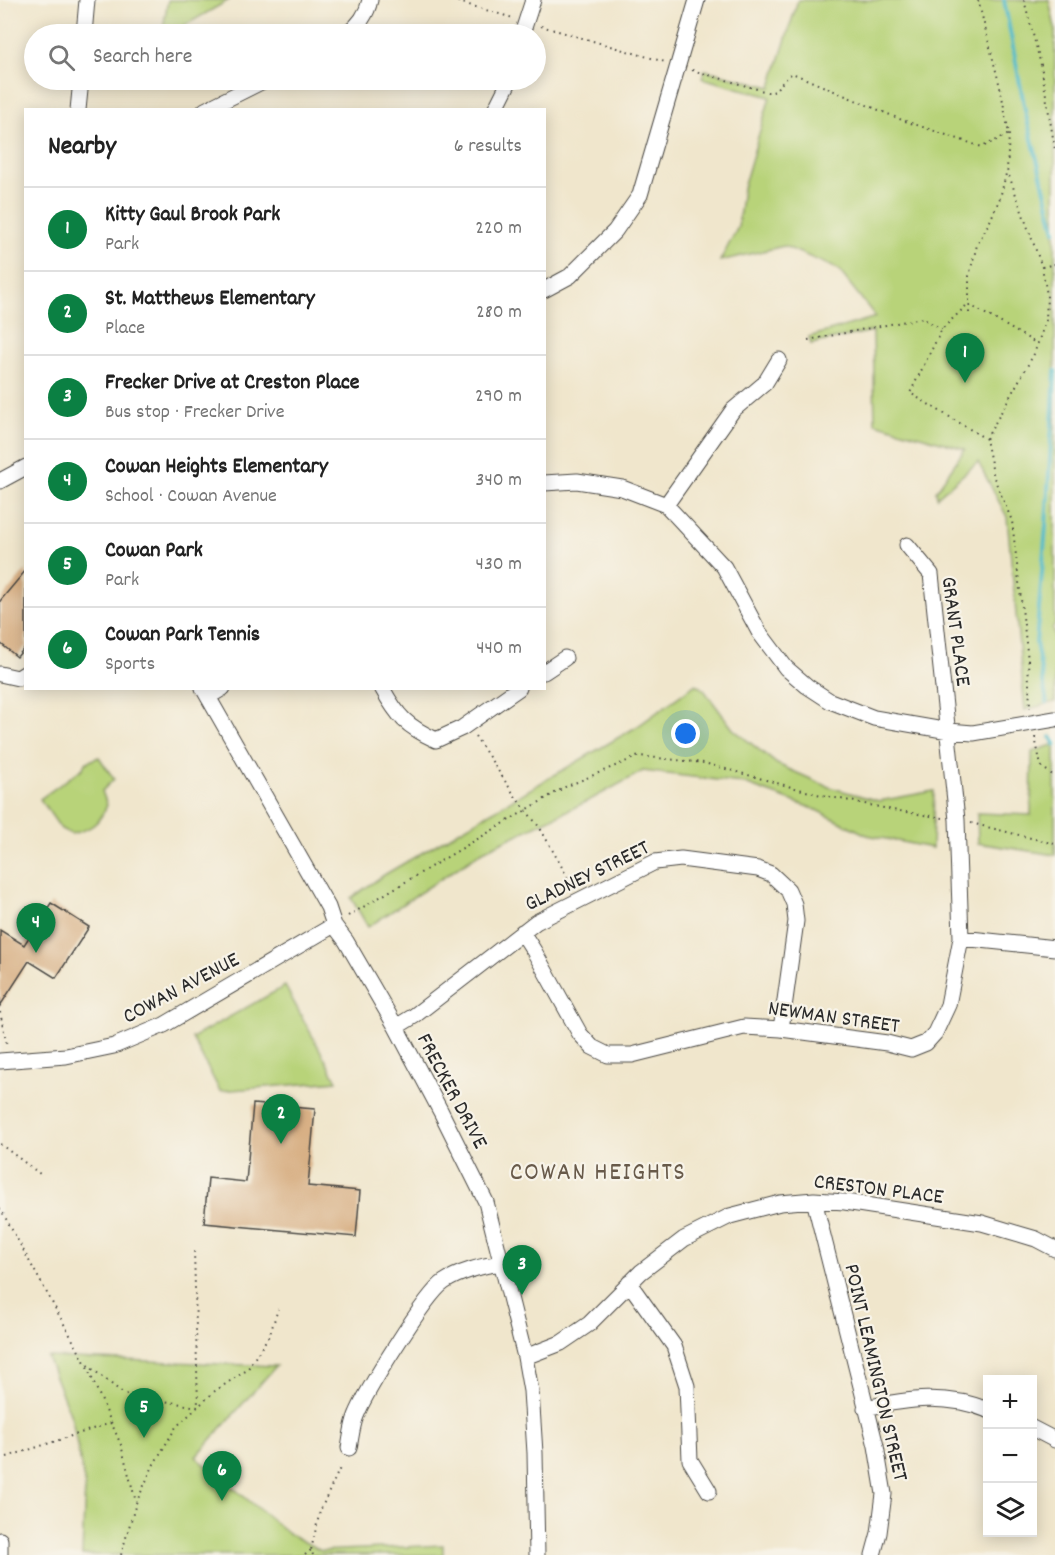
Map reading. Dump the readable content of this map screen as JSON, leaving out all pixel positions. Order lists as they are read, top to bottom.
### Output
{
  "streets": {
    "street": [
      "GRANT PLACE",
      "GLADNEY STREET",
      "COWAN AVENUE",
      "NEWMAN STREET",
      "FRECKER DRIVE",
      "CRESTON PLACE",
      "POINT LEAMINGTON STREET"
    ]
  },
  "crossings": [
    ["GRANT PLACE", "NEWMAN STREET"],
    ["GLADNEY STREET", "NEWMAN STREET"],
    ["GLADNEY STREET", "FRECKER DRIVE"],
    ["COWAN AVENUE", "FRECKER DRIVE"],
    ["FRECKER DRIVE", "CRESTON PLACE"],
    ["CRESTON PLACE", "POINT LEAMINGTON STREET"]
  ],
  "districts": ["COWAN HEIGHTS"],
  "page": {
    "search": "Search here",
    "heading": ["Nearby", "6 results"],
    "list": [
      {
        "mark": "1",
        "name": "Kitty Gaul Brook Park",
        "note": "Park",
        "value": "220 m"
      },
      {
        "mark": "2",
        "name": "St. Matthews Elementary",
        "note": "Place",
        "value": "280 m"
      },
      {
        "mark": "3",
        "name": "Frecker Drive at Creston Place",
        "note": "Bus stop · Frecker Drive",
        "value": "290 m"
      },
      {
        "mark": "4",
        "name": "Cowan Heights Elementary",
        "note": "School · Cowan Avenue",
        "value": "340 m"
      },
      {
        "mark": "5",
        "name": "Cowan Park",
        "note": "Park",
        "value": "430 m"
      },
      {
        "mark": "6",
        "name": "Cowan Park Tennis",
        "note": "Sports",
        "value": "440 m"
      }
    ],
    "pins": [
      "1",
      "4",
      "2",
      "3",
      "5",
      "6"
    ],
    "map_buttons": ["+", "−"]
  }
}
